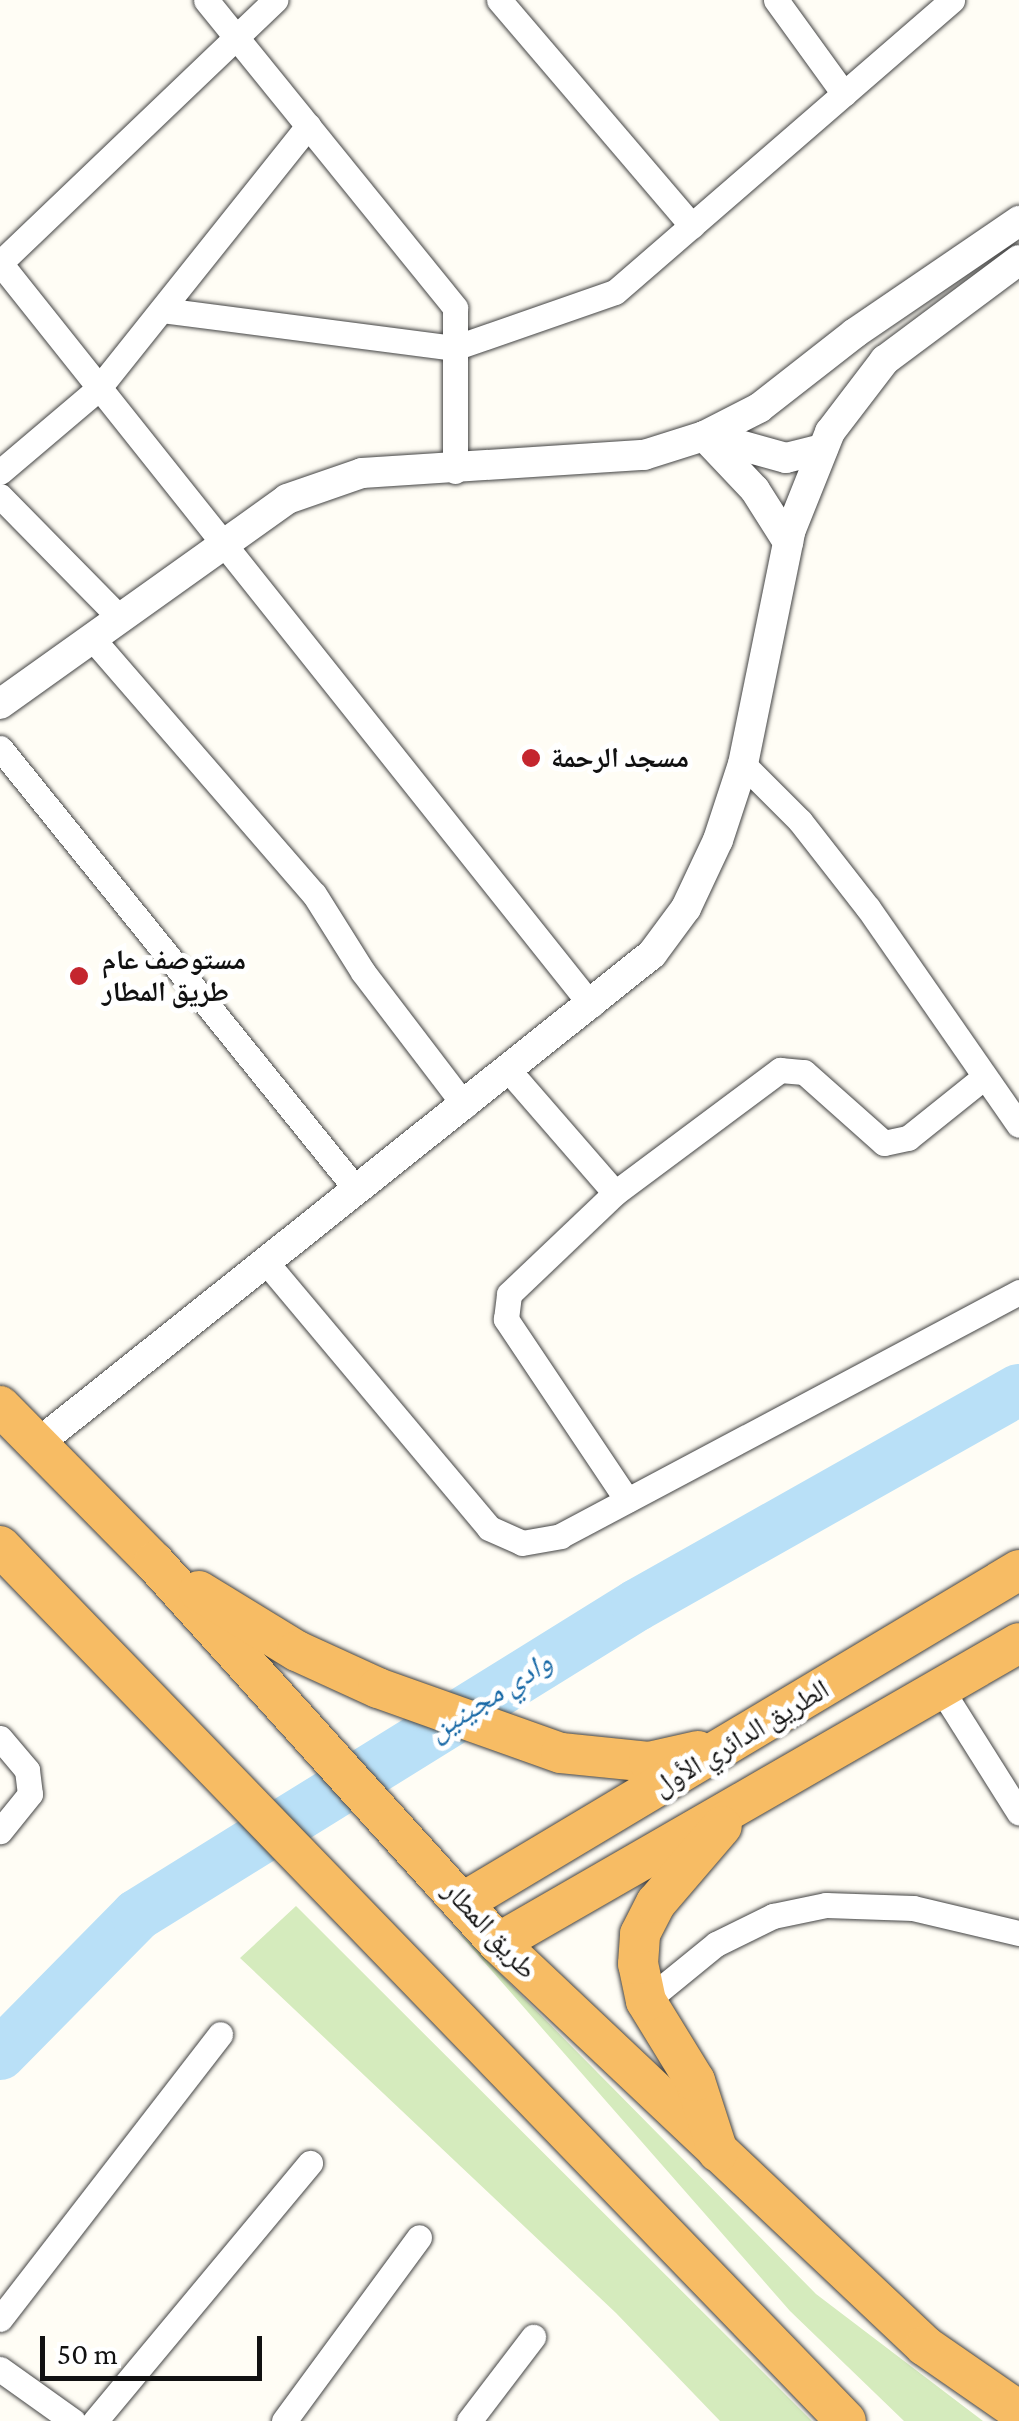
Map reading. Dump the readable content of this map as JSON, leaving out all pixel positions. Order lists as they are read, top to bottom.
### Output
{
  "streets": {
    "highway": ["الطريق الدائري الأول", "طريق المطار"]
  },
  "crossings": [
    ["الطريق الدائري الأول", "طريق المطار"]
  ],
  "water": ["وادي مجينين"],
  "places": ["مسجد الرحمة", "مستوصف عام طريق المطار"],
  "scale_bar": "50 m"
}
